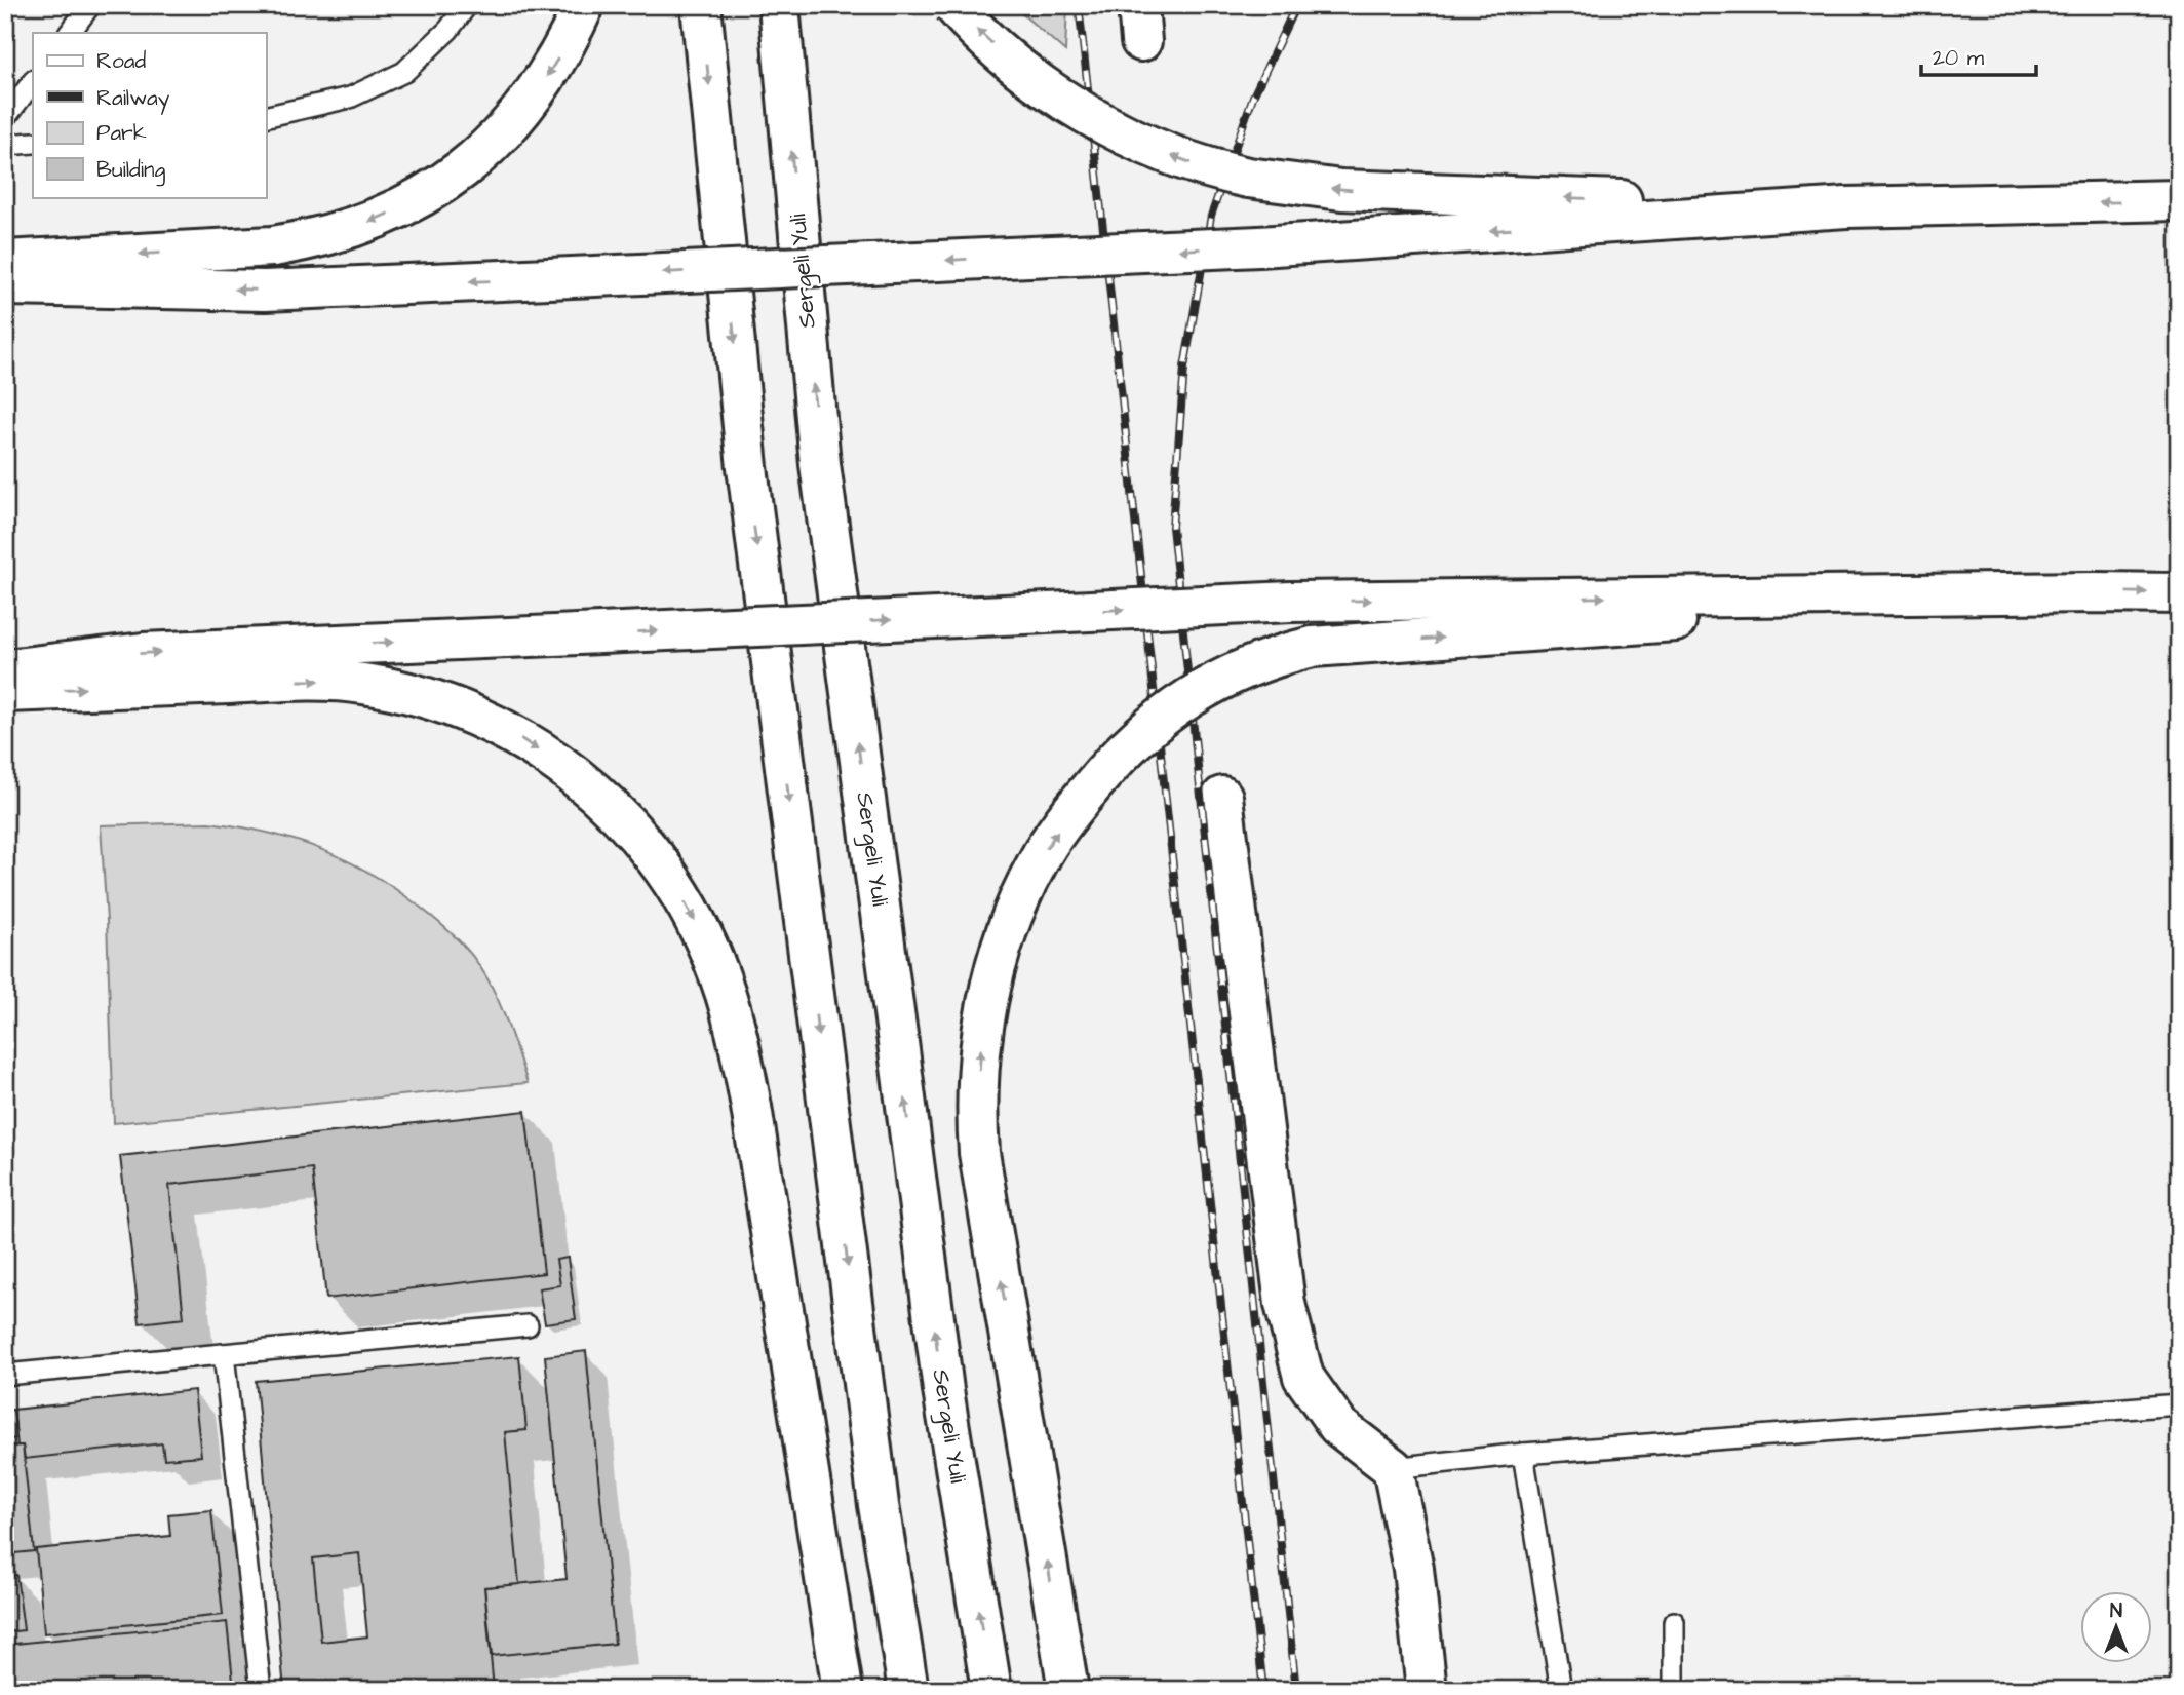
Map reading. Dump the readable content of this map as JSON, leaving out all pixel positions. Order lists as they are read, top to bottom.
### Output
{
  "streets": {
    "main road": ["Sergeli Yuli"]
  },
  "legend": [
    "Road",
    "Railway",
    "Park",
    "Building"
  ],
  "scale_bar": "20 m",
  "north": "top"
}
